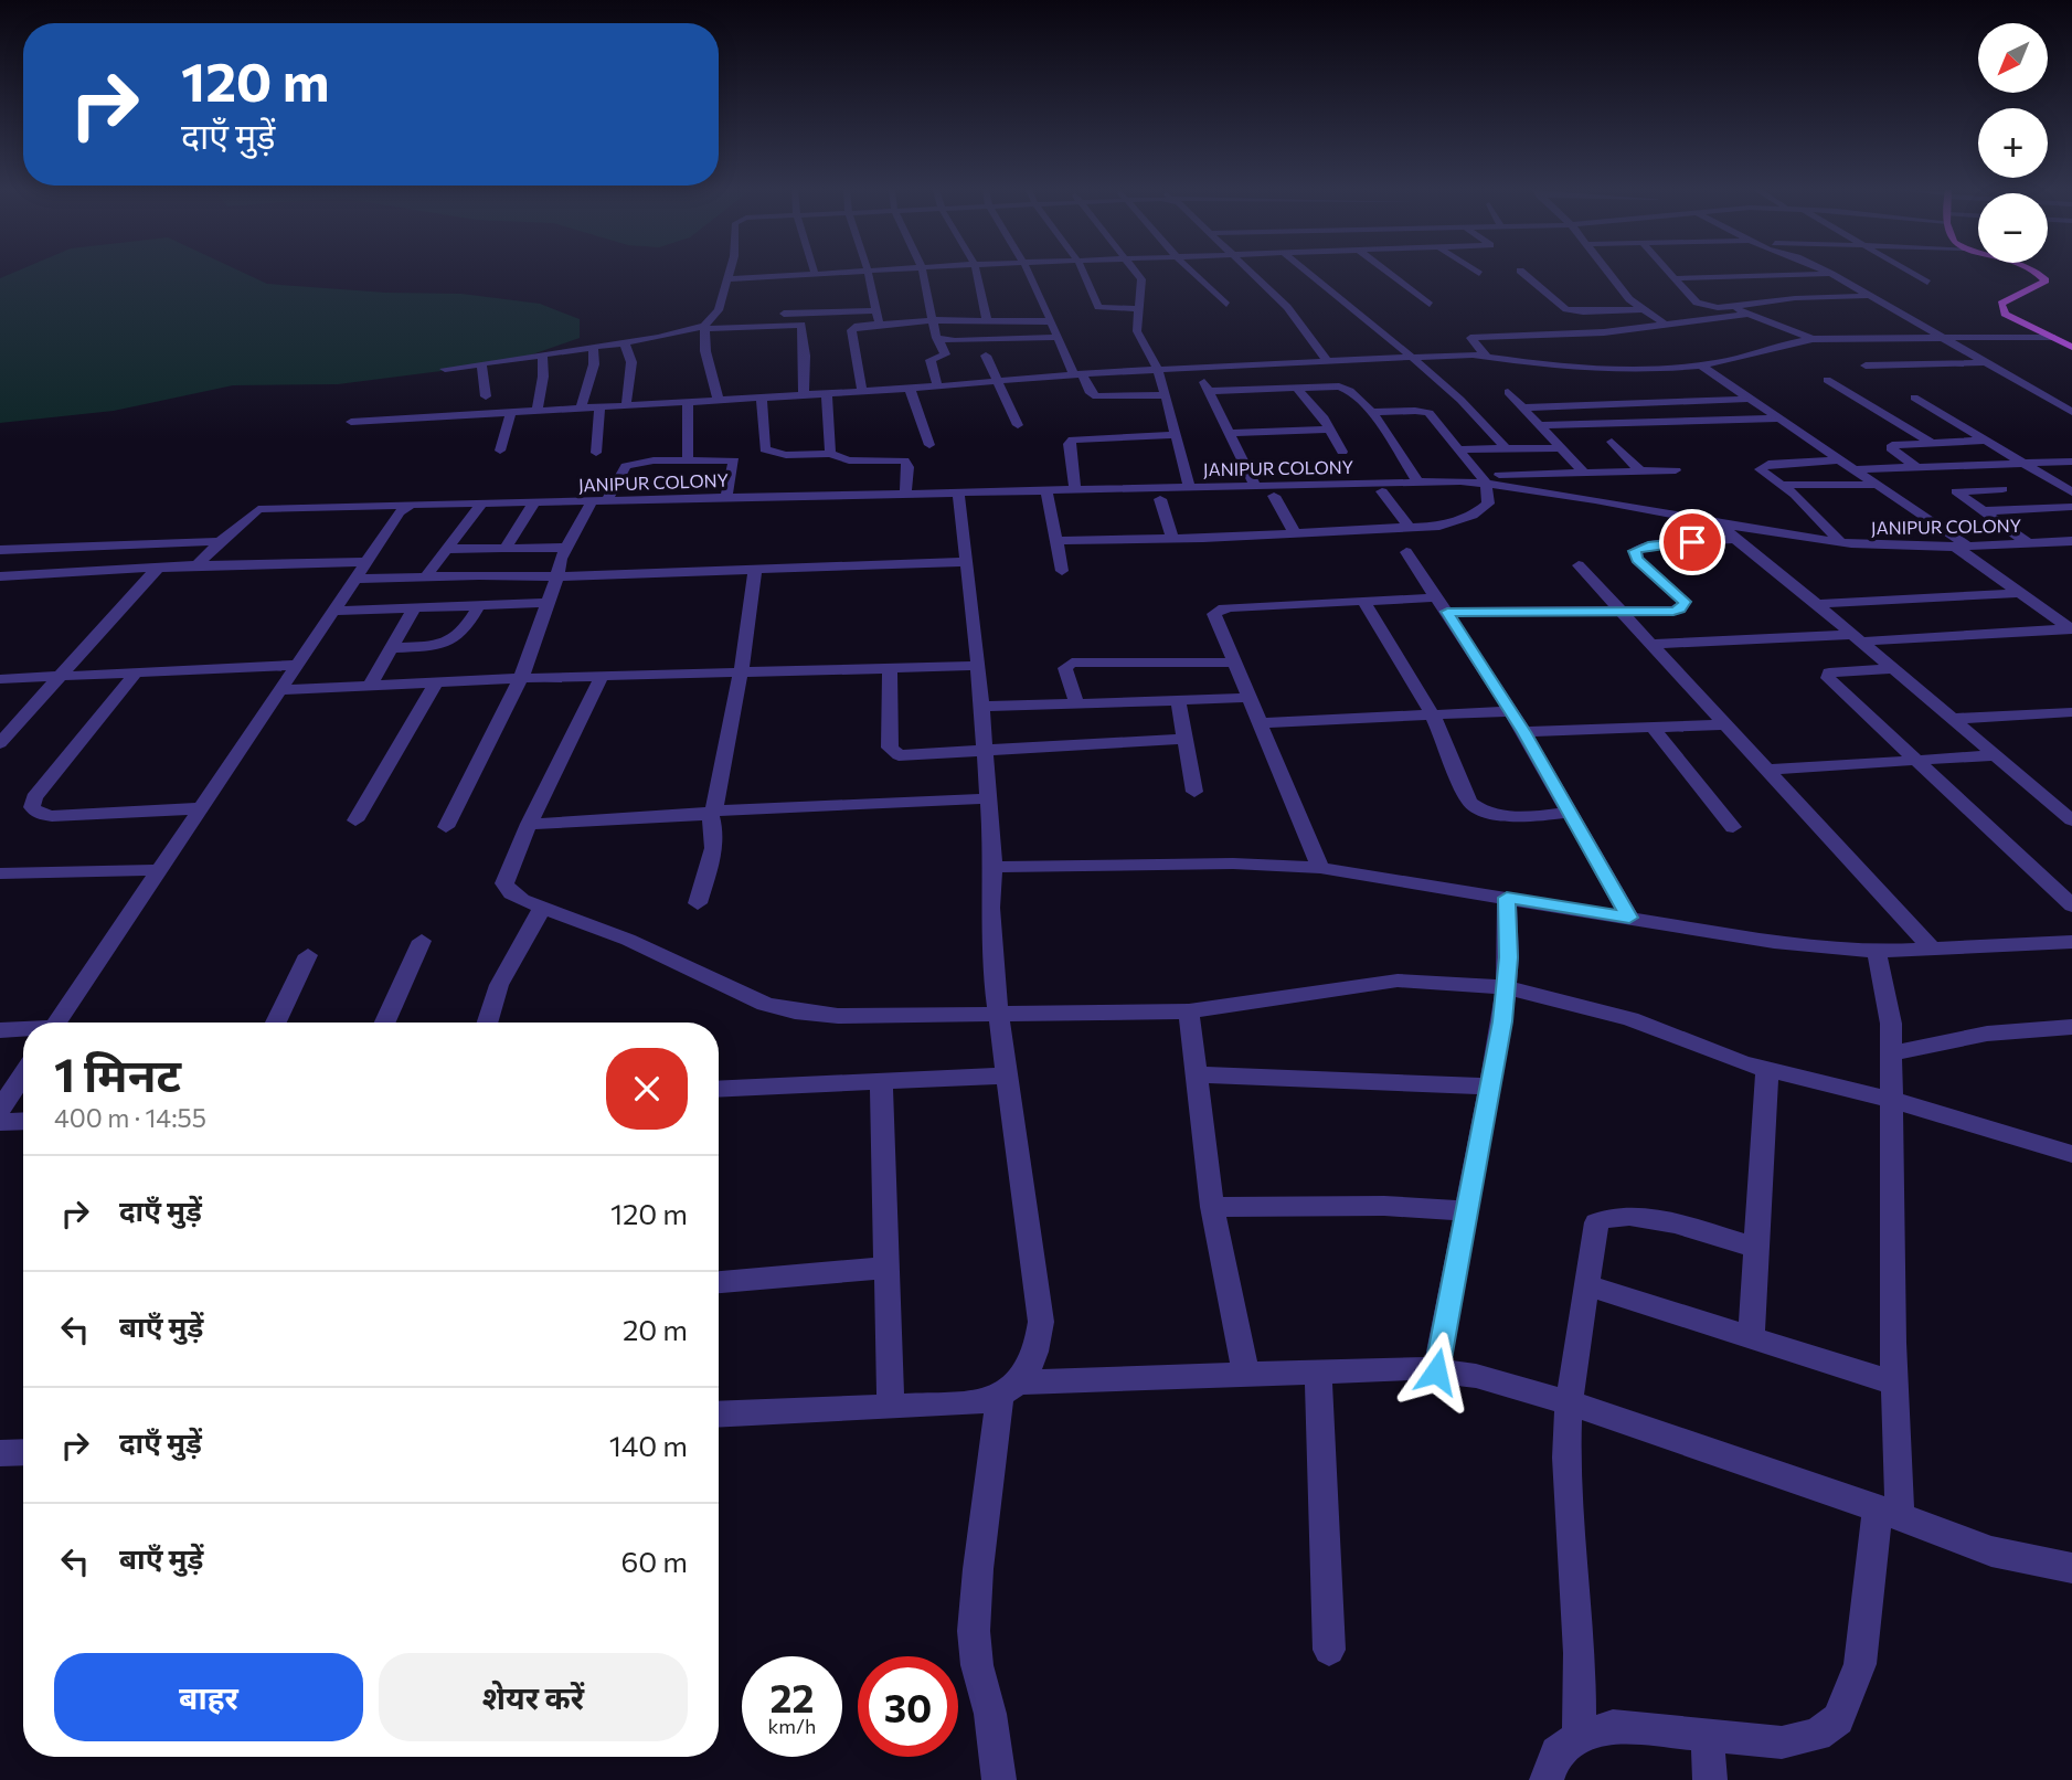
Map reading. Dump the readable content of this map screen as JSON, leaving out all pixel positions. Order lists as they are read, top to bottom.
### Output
{
  "streets": {
    "street": ["JANIPUR COLONY"]
  },
  "north": "bottom left",
  "page": {
    "map_buttons": ["+", "−"],
    "turn": ["120 m", "दाएँ मुड़ें"],
    "heading": ["1 मिनट", "400 m · 14:55"],
    "list": [
      {
        "name": "दाएँ मुड़ें",
        "value": "120 m"
      },
      {
        "name": "बाएँ मुड़ें",
        "value": "20 m"
      },
      {
        "name": "दाएँ मुड़ें",
        "value": "140 m"
      },
      {
        "name": "बाएँ मुड़ें",
        "value": "60 m"
      }
    ],
    "buttons": ["बाहर", "शेयर करें"],
    "speed": "22 km/h",
    "limit": "30"
  }
}
